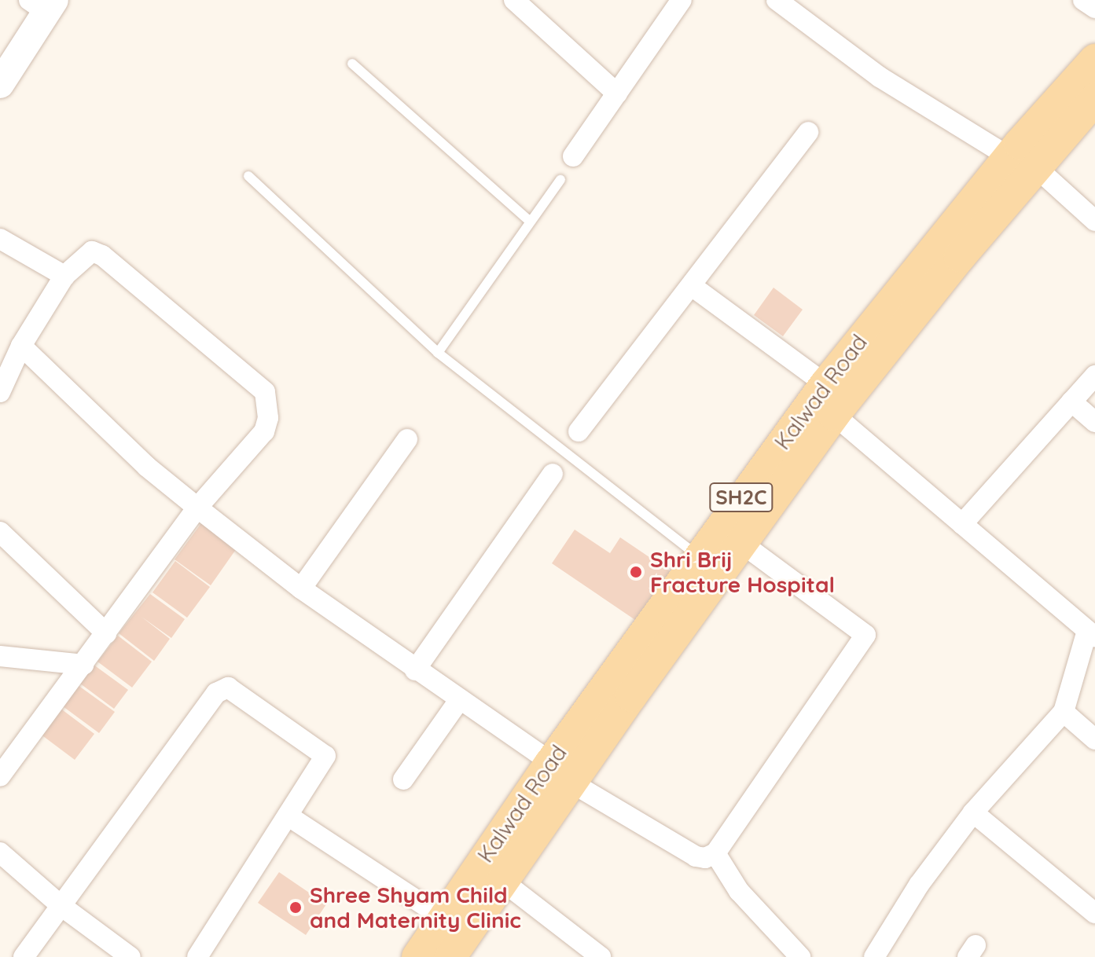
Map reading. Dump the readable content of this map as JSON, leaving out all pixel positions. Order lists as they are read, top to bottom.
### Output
{
  "streets": {
    "main road": ["Kalwad Road", "SH2C"]
  },
  "places": ["Shri Brij Fracture Hospital", "Shree Shyam Child and Maternity Clinic"]
}
